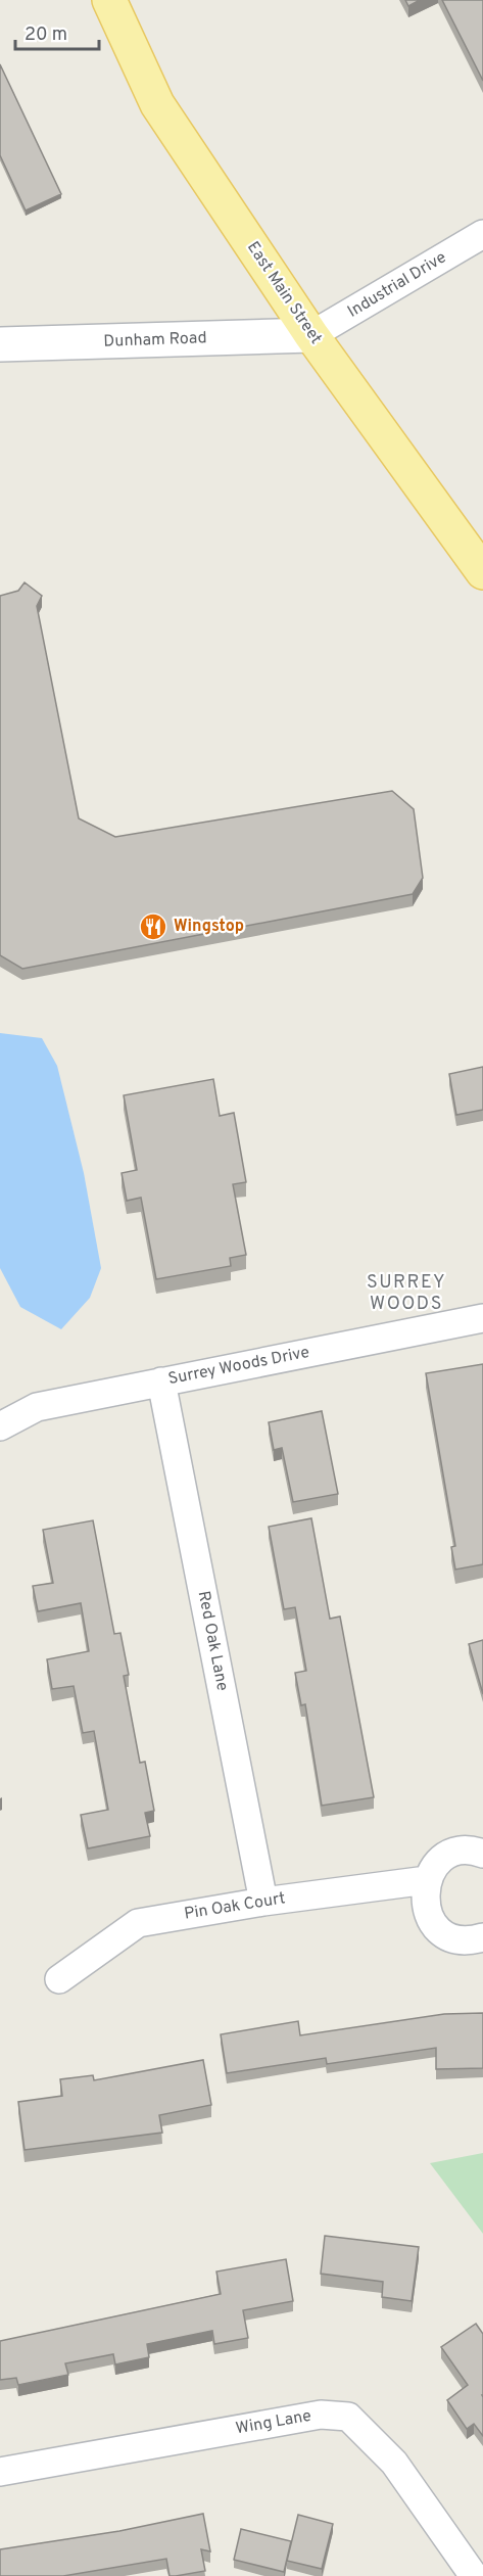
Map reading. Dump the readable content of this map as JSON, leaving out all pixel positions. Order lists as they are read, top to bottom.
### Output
{
  "streets": {
    "main road": ["East Main Street"],
    "street": [
      "Industrial Drive",
      "Dunham Road",
      "Surrey Woods Drive",
      "Red Oak Lane",
      "Pin Oak Court",
      "Wing Lane"
    ]
  },
  "crossings": [
    ["Industrial Drive", "East Main Street"],
    ["Industrial Drive", "Dunham Road"],
    ["East Main Street", "Dunham Road"],
    ["Surrey Woods Drive", "Red Oak Lane"],
    ["Red Oak Lane", "Pin Oak Court"]
  ],
  "districts": ["SURREY WOODS"],
  "places": {
    "restaurant": ["Wingstop"]
  },
  "scale_bar": "20 m"
}
